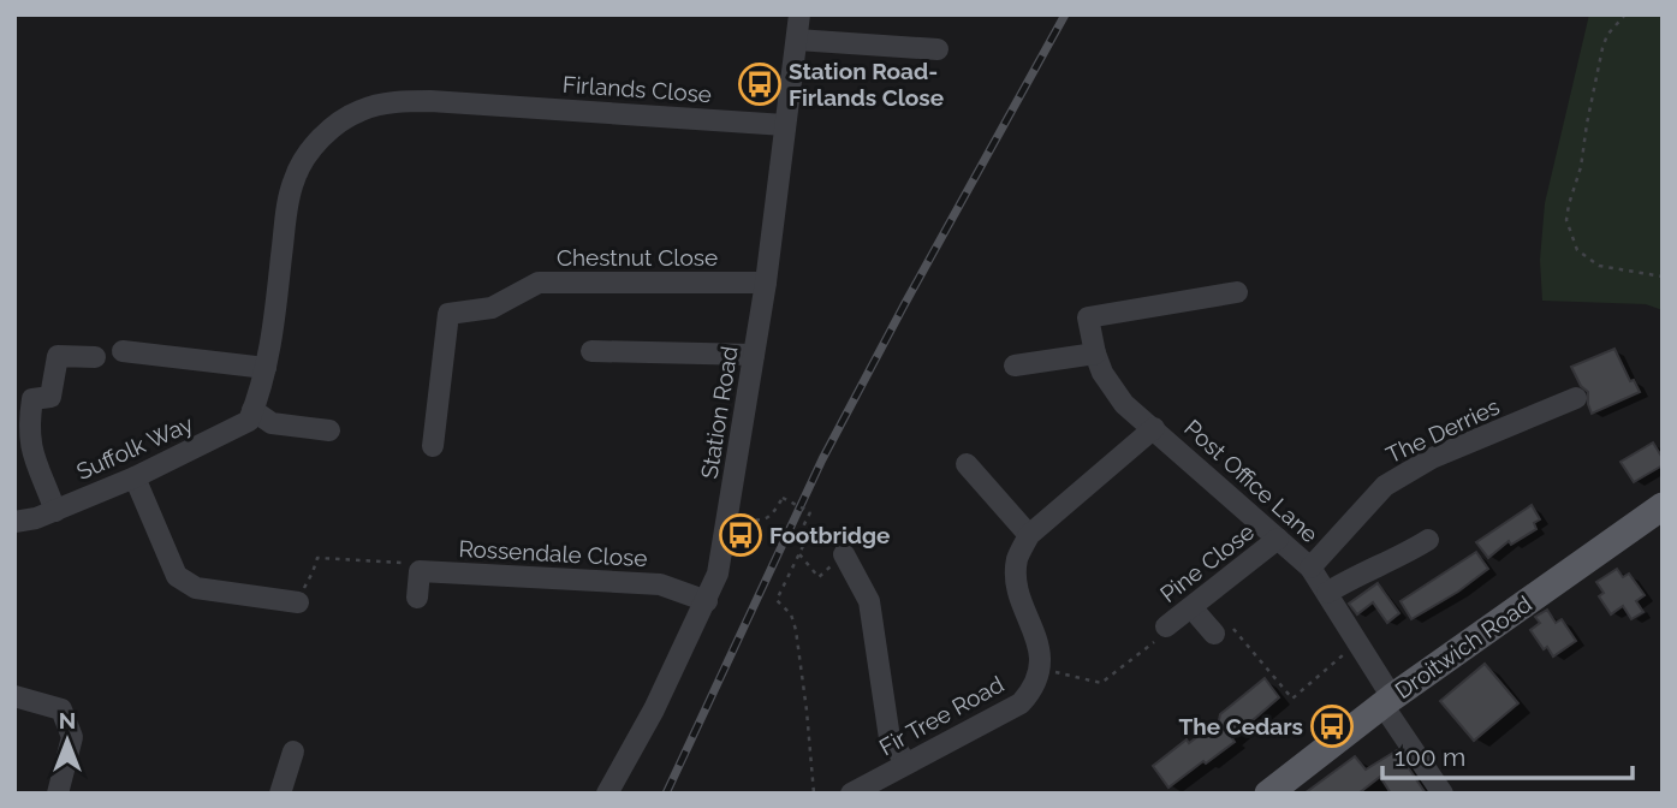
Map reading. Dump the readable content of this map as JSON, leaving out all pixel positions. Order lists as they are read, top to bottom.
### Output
{
  "streets": {
    "main road": ["Droitwich Road"],
    "street": [
      "Firlands Close",
      "Chestnut Close",
      "Station Road",
      "The Derries",
      "Suffolk Way",
      "Post Office Lane",
      "Rossendale Close",
      "Pine Close",
      "Fir Tree Road"
    ]
  },
  "crossings": [
    ["Firlands Close", "Station Road"],
    ["Firlands Close", "Suffolk Way"],
    ["Chestnut Close", "Station Road"],
    ["Station Road", "Rossendale Close"],
    ["The Derries", "Post Office Lane"],
    ["Post Office Lane", "Pine Close"],
    ["Post Office Lane", "Droitwich Road"]
  ],
  "places": {
    "bus stop": ["Station Road- Firlands Close", "Footbridge", "The Cedars"]
  },
  "scale_bar": "100 m",
  "north": "top"
}
